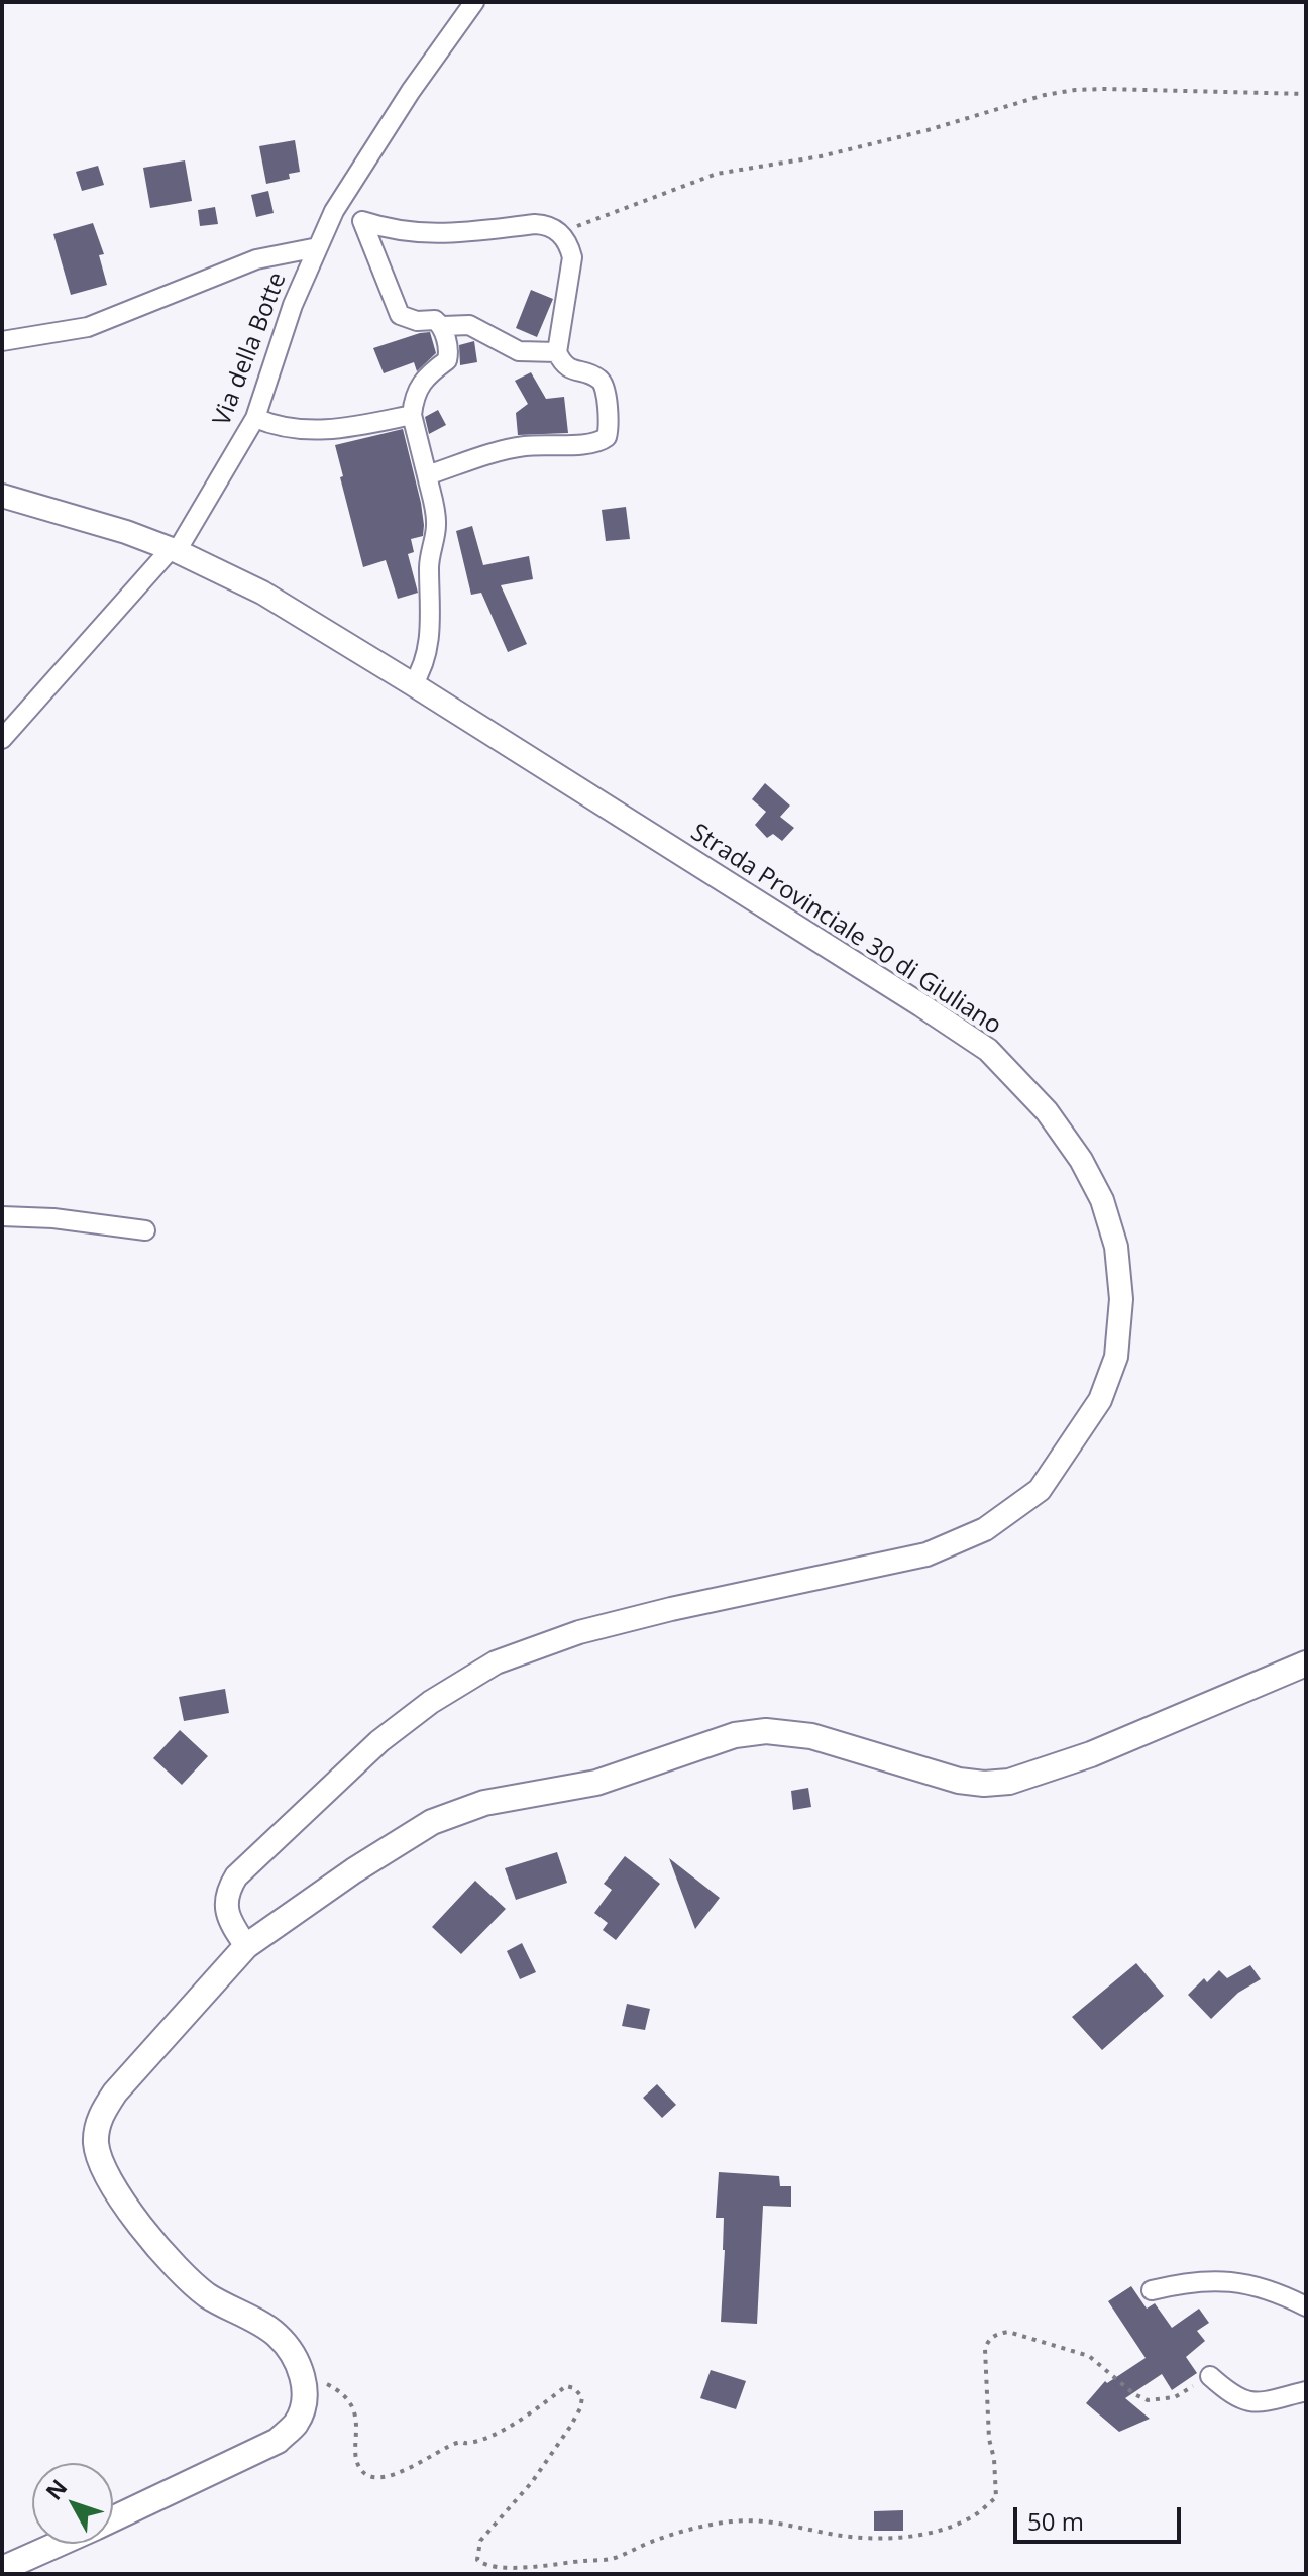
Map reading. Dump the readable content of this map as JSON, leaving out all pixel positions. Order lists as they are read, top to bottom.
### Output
{
  "streets": {
    "street": ["Via della Botte", "Strada Provinciale 30 di Giuliano"]
  },
  "crossings": [
    ["Via della Botte", "Strada Provinciale 30 di Giuliano"]
  ],
  "scale_bar": "50 m",
  "north": "top left"
}
